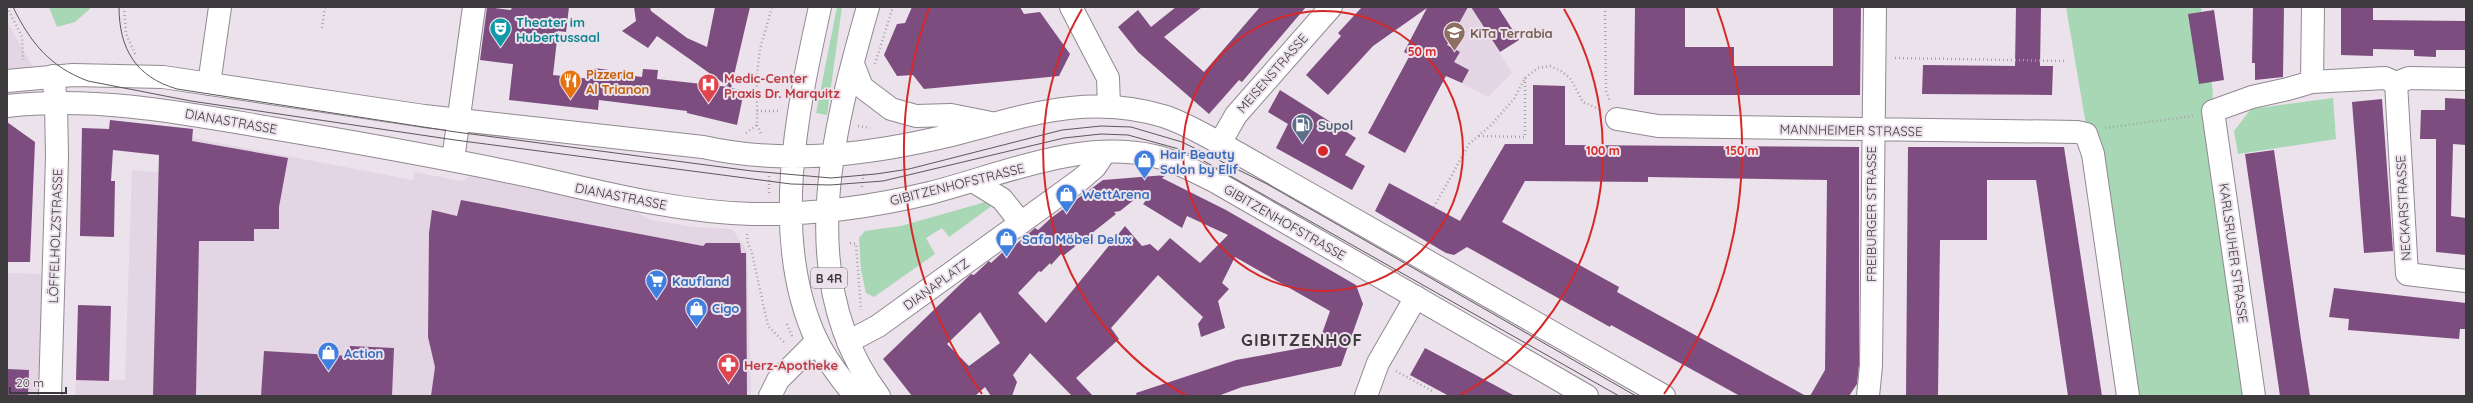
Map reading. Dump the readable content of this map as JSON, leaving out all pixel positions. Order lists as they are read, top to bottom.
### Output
{
  "streets": {
    "main road": [
      "MEISENSTRASSE",
      "DIANASTRASSE",
      "MANNHEIMER STRASSE",
      "GIBITZENHOFSTRASSE",
      "NECKARSTRASSE",
      "FREIBURGER STRASSE",
      "LÖFFELHOLZSTRASSE",
      "KARLSRUHER STRASSE",
      "B 4R",
      "DIANAPLATZ"
    ]
  },
  "crossings": [
    ["DIANASTRASSE", "GIBITZENHOFSTRASSE"],
    ["DIANASTRASSE", "LÖFFELHOLZSTRASSE"],
    ["DIANASTRASSE", "B 4R"],
    ["MANNHEIMER STRASSE", "FREIBURGER STRASSE"],
    ["GIBITZENHOFSTRASSE", "B 4R"],
    ["GIBITZENHOFSTRASSE", "DIANAPLATZ"],
    ["B 4R", "DIANAPLATZ"]
  ],
  "districts": ["GIBITZENHOF"],
  "places": {
    "theatre": ["Theater im Hubertussaal"],
    "school or university": ["KiTa Terrabia"],
    "restaurant": ["Pizzeria Al Trianon"],
    "hospital": ["Medic-Center Praxis Dr. Marquitz"],
    "fuel station": ["Supol"],
    "shop": [
      "Hair Beauty Salon by Elif",
      "WettArena",
      "Safa Möbel Delux",
      "Cigo",
      "Action"
    ],
    "supermarket": ["Kaufland"],
    "pharmacy": ["Herz-Apotheke"]
  },
  "scale_bar": "20 m",
  "rings": ["50 m", "100 m", "150 m"]
}
